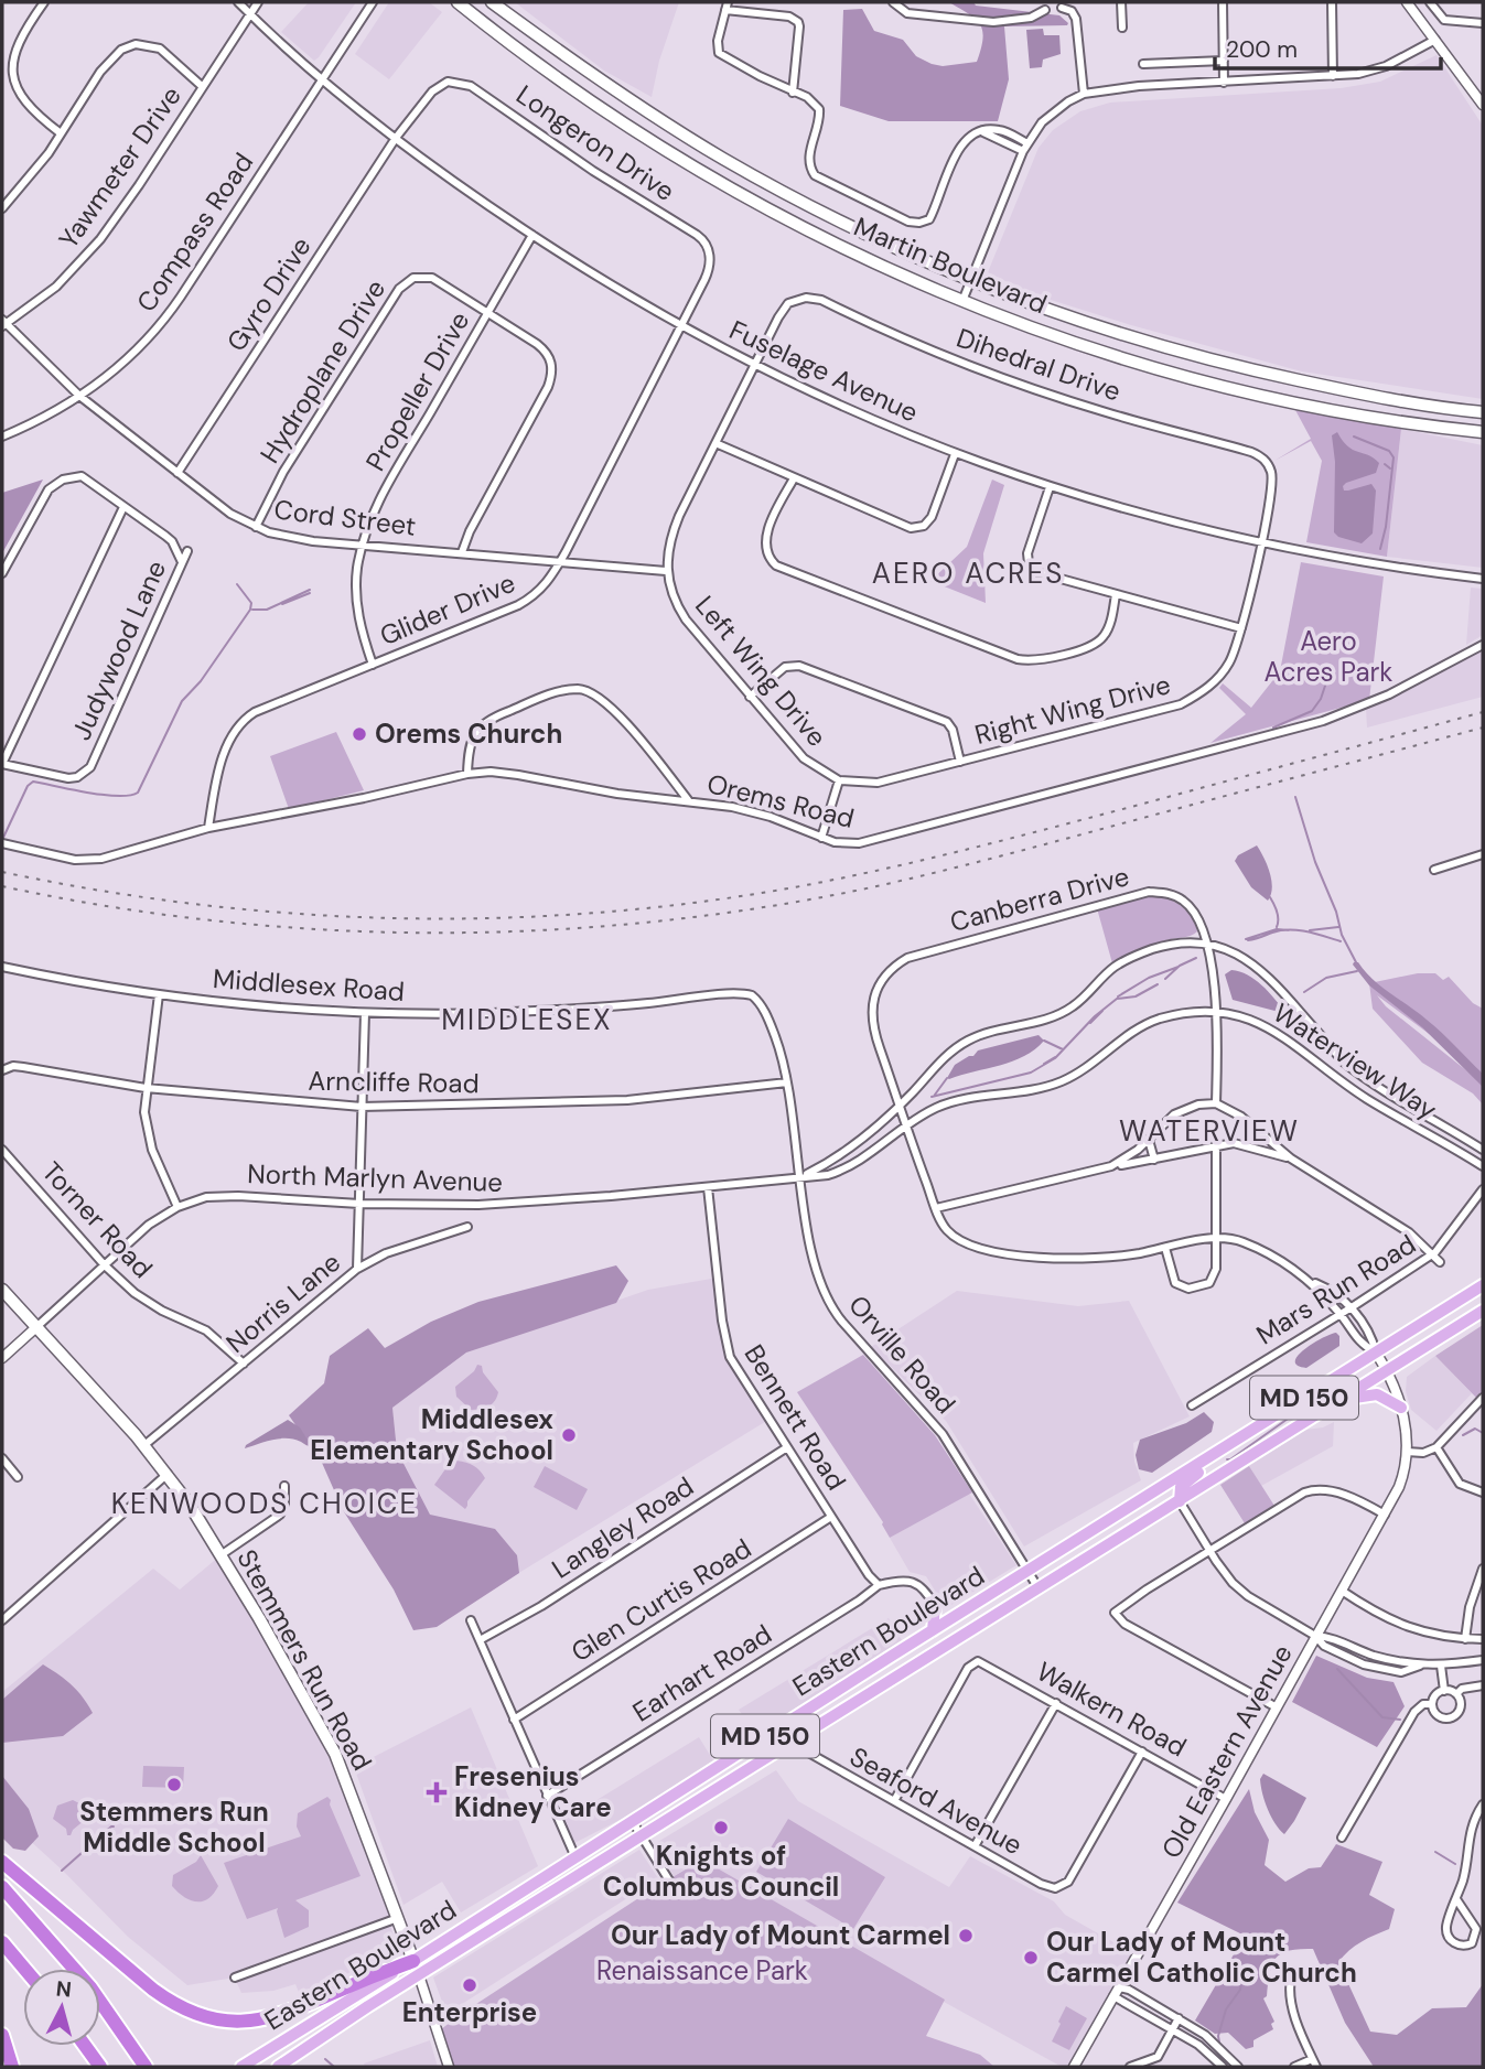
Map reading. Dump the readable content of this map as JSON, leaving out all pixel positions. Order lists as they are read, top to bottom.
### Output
{
  "streets": {
    "main road": [
      "Martin Boulevard",
      "MD 150",
      "Eastern Boulevard",
      "Stemmers Run Road"
    ],
    "street": [
      "Longeron Drive",
      "Yawmeter Drive",
      "Compass Road",
      "Gyro Drive",
      "Dihedral Drive",
      "Hydroplane Drive",
      "Fuselage Avenue",
      "Propeller Drive",
      "Cord Street",
      "Glider Drive",
      "Judywood Lane",
      "Left Wing Drive",
      "Right Wing Drive",
      "Orems Road",
      "Canberra Drive",
      "Middlesex Road",
      "Waterview Way",
      "Arncliffe Road",
      "North Marlyn Avenue",
      "Torner Road",
      "Mars Run Road",
      "Norris Lane",
      "Orville Road",
      "Bennett Road",
      "Langley Road",
      "Glen Curtis Road",
      "Earhart Road",
      "Walkern Road",
      "Old Eastern Avenue",
      "Seaford Avenue"
    ]
  },
  "crossings": [
    ["Longeron Drive", "Gyro Drive"],
    ["Longeron Drive", "Fuselage Avenue"],
    ["Longeron Drive", "Glider Drive"],
    ["Yawmeter Drive", "Fuselage Avenue"],
    ["Yawmeter Drive", "Cord Street"],
    ["Compass Road", "Fuselage Avenue"],
    ["Compass Road", "Cord Street"],
    ["Gyro Drive", "Fuselage Avenue"],
    ["Gyro Drive", "Cord Street"],
    ["Dihedral Drive", "Fuselage Avenue"],
    ["Dihedral Drive", "Left Wing Drive"],
    ["Dihedral Drive", "Right Wing Drive"],
    ["Hydroplane Drive", "Propeller Drive"],
    ["Hydroplane Drive", "Cord Street"],
    ["Fuselage Avenue", "Propeller Drive"],
    ["Fuselage Avenue", "Glider Drive"],
    ["Fuselage Avenue", "Left Wing Drive"],
    ["Fuselage Avenue", "Right Wing Drive"],
    ["Propeller Drive", "Cord Street"],
    ["Propeller Drive", "Glider Drive"],
    ["Cord Street", "Glider Drive"],
    ["Cord Street", "Left Wing Drive"],
    ["Glider Drive", "Orems Road"],
    ["Left Wing Drive", "Right Wing Drive"],
    ["Canberra Drive", "Waterview Way"],
    ["Middlesex Road", "Orville Road"],
    ["Waterview Way", "North Marlyn Avenue"],
    ["Arncliffe Road", "Orville Road"],
    ["North Marlyn Avenue", "Torner Road"],
    ["North Marlyn Avenue", "Orville Road"],
    ["North Marlyn Avenue", "Bennett Road"],
    ["North Marlyn Avenue", "Stemmers Run Road"],
    ["Torner Road", "Norris Lane"],
    ["Norris Lane", "Stemmers Run Road"],
    ["Orville Road", "Eastern Boulevard"],
    ["Bennett Road", "Langley Road"],
    ["Bennett Road", "Glen Curtis Road"],
    ["Bennett Road", "Earhart Road"],
    ["Eastern Boulevard", "Stemmers Run Road"],
    ["Eastern Boulevard", "Old Eastern Avenue"],
    ["Eastern Boulevard", "Seaford Avenue"],
    ["Walkern Road", "Old Eastern Avenue"],
    ["Walkern Road", "Seaford Avenue"]
  ],
  "districts": [
    "AERO ACRES",
    "MIDDLESEX",
    "WATERVIEW",
    "KENWOODS CHOICE"
  ],
  "parks": ["Aero Acres Park", "Renaissance Park"],
  "places": {
    "other": [
      "Orems Church",
      "Middlesex Elementary School",
      "Stemmers Run Middle School",
      "Knights of Columbus Council",
      "Our Lady of Mount Carmel",
      "Our Lady of Mount Carmel Catholic Church",
      "Enterprise"
    ],
    "health": ["Fresenius Kidney Care"]
  },
  "scale_bar": "200 m",
  "north": "top"
}
